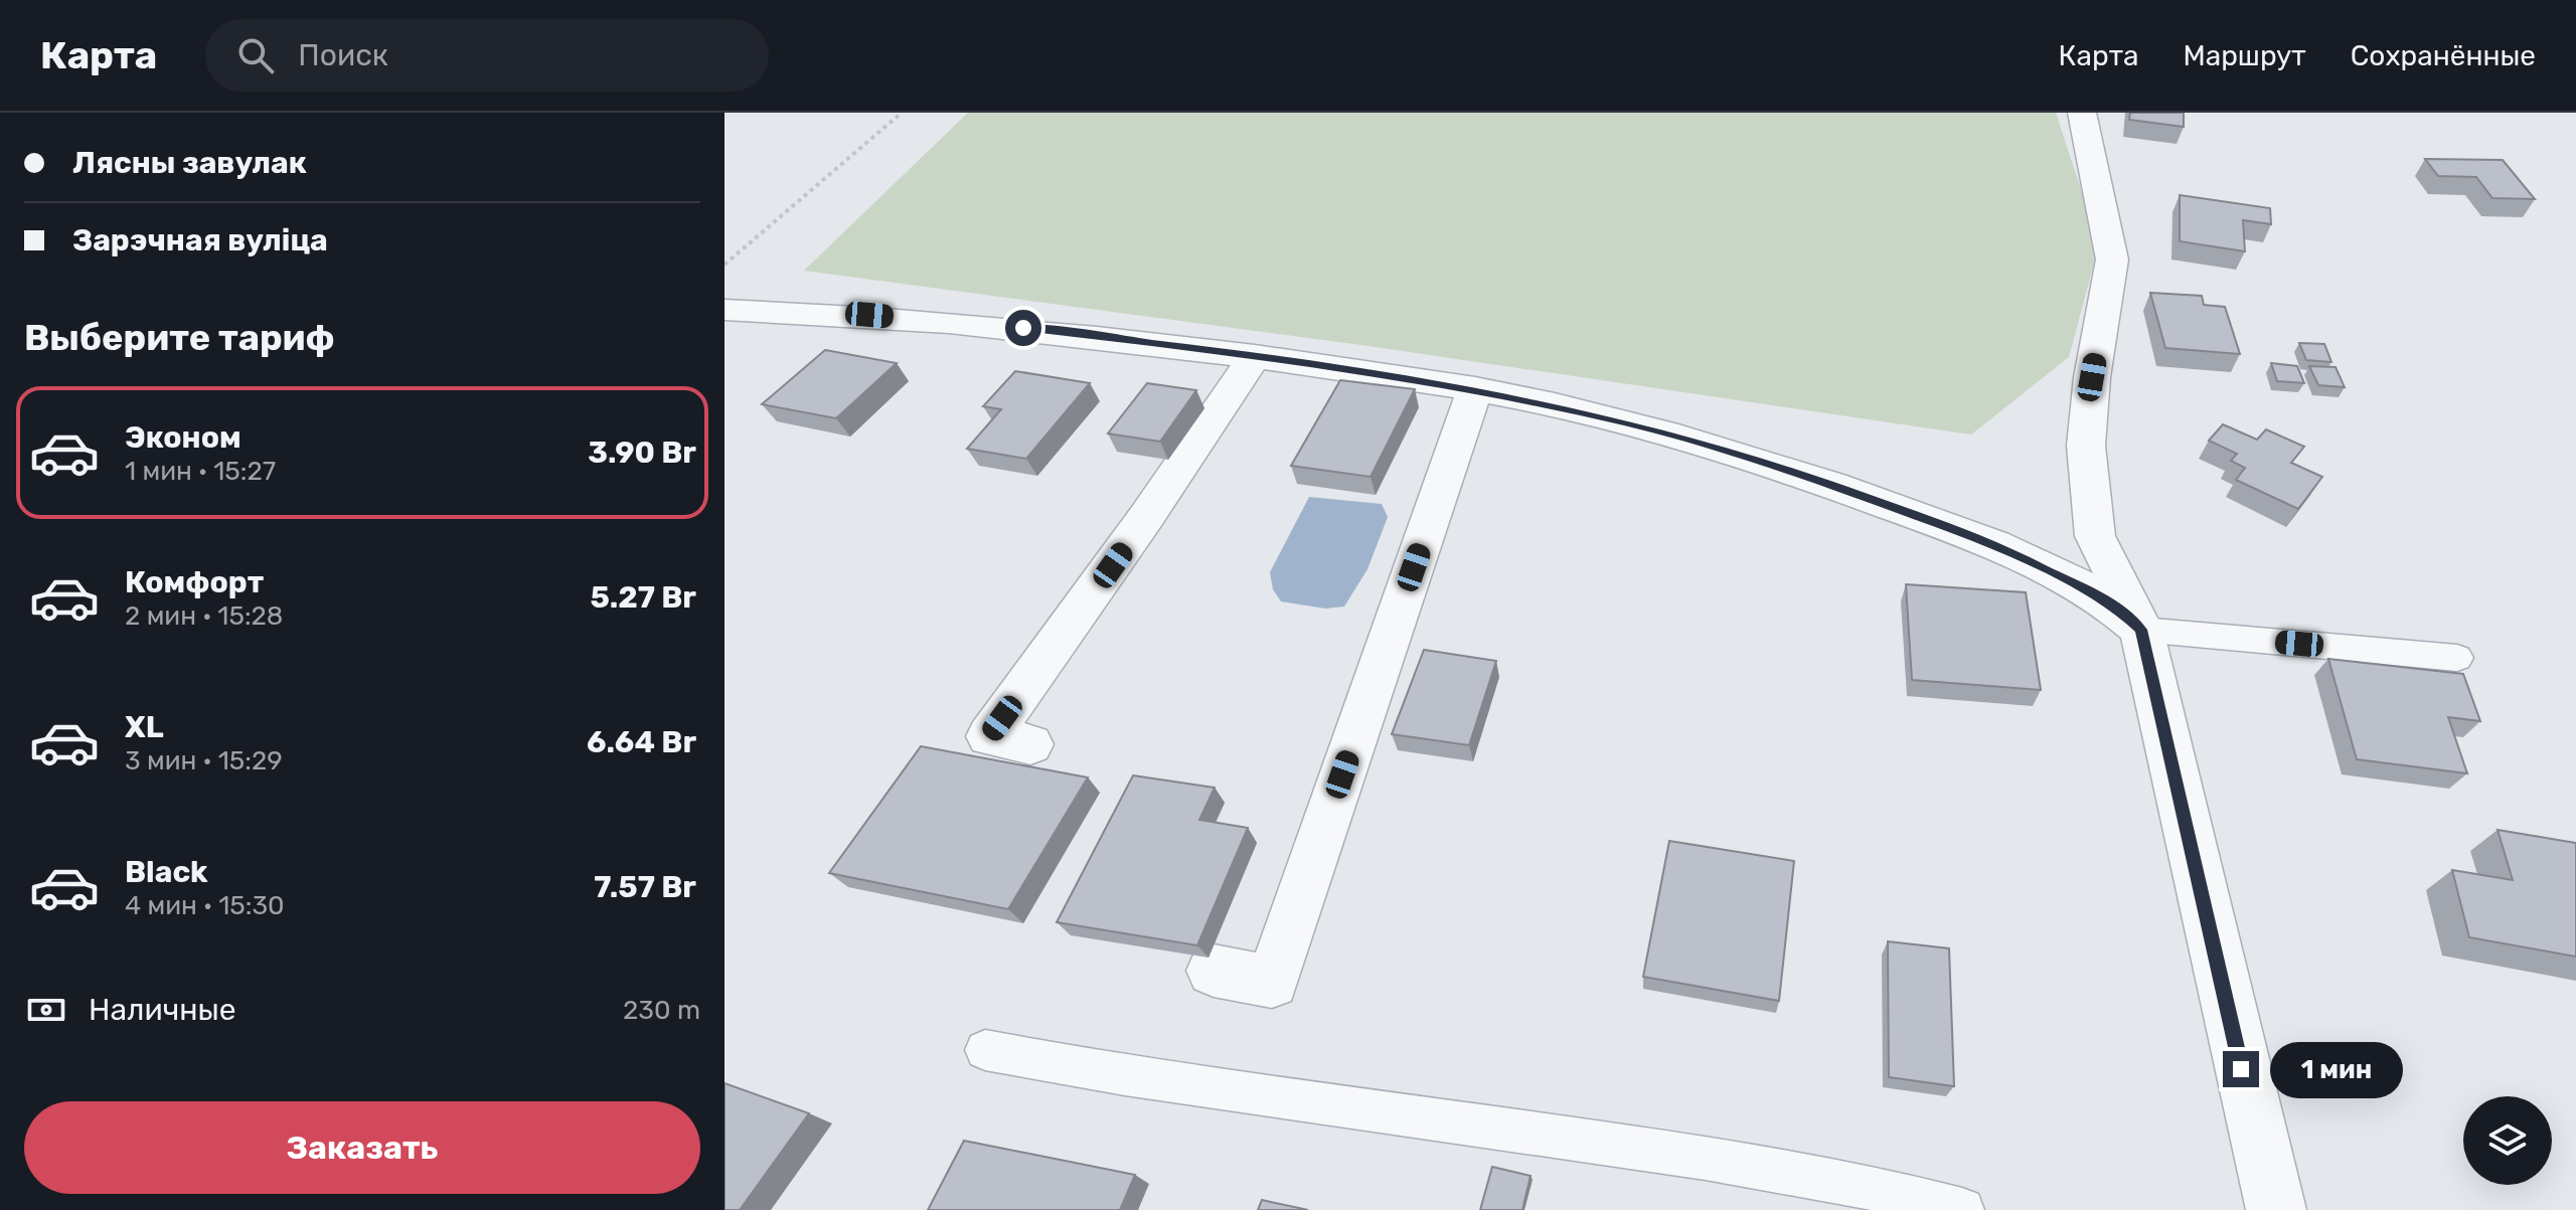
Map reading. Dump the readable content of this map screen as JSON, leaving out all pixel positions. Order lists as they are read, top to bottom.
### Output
{
  "page": {
    "header": "Карта",
    "search": "Поиск",
    "nav": ["Карта", "Маршрут", "Сохранённые"],
    "banner": ["Лясны завулак", "Зарэчная вуліца"],
    "heading": "Выберите тариф",
    "list": [
      {
        "name": "Эконом",
        "note": "1 мин · 15:27",
        "value": "3.90 Br"
      },
      {
        "name": "Комфорт",
        "note": "2 мин · 15:28",
        "value": "5.27 Br"
      },
      {
        "name": "XL",
        "note": "3 мин · 15:29",
        "value": "6.64 Br"
      },
      {
        "name": "Black",
        "note": "4 мин · 15:30",
        "value": "7.57 Br"
      }
    ],
    "pay": ["Наличные", "230 m"],
    "bubble": "1 мин",
    "buttons": "Заказать"
  }
}
